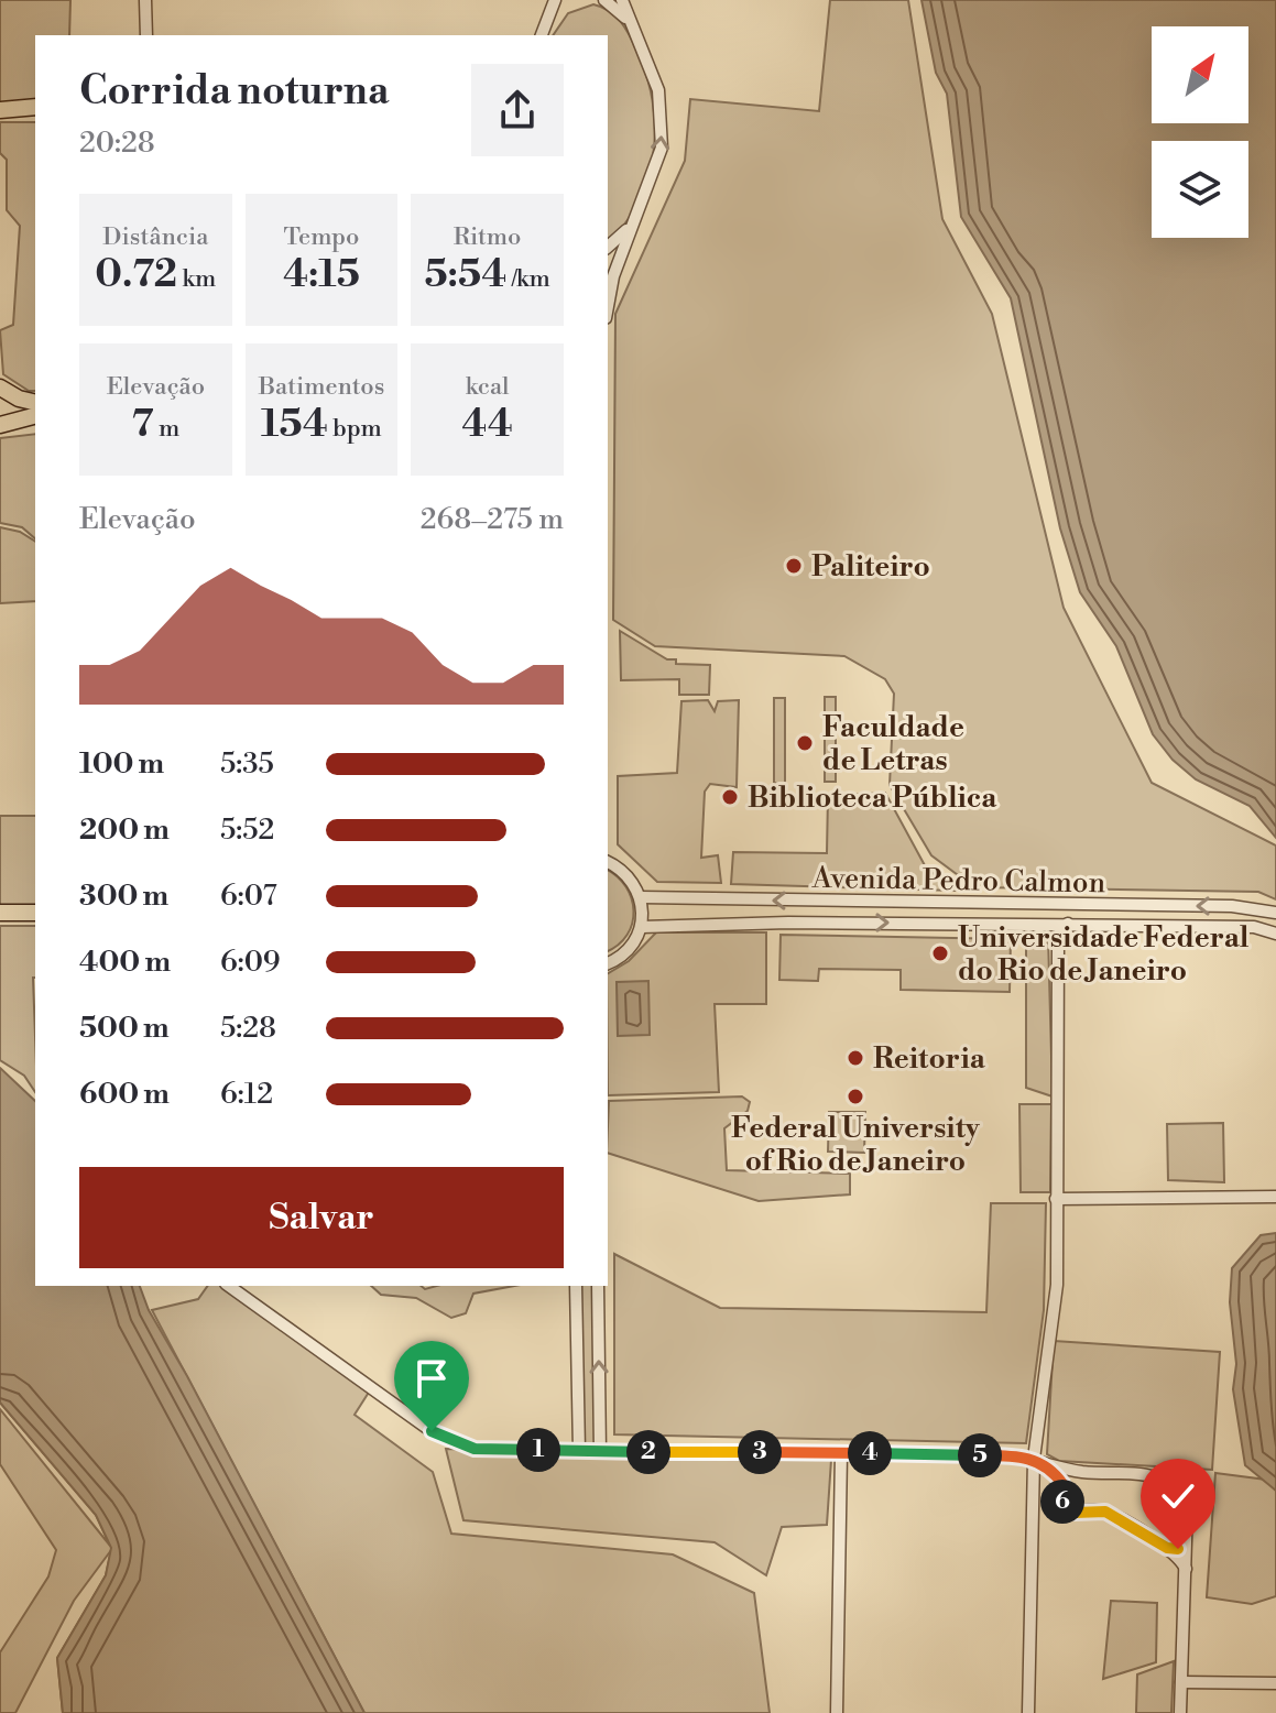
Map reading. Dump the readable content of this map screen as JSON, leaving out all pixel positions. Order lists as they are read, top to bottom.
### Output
{
  "streets": {
    "street": ["Avenida Pedro Calmon"]
  },
  "places": [
    "Paliteiro",
    "Faculdade de Letras",
    "Biblioteca Pública",
    "Universidade Federal do Rio de Janeiro",
    "Reitoria",
    "Federal University of Rio de Janeiro"
  ],
  "north": "top right",
  "page": {
    "heading": ["Corrida noturna", "20:28"],
    "stats": [
      ["Distância", "0.72 km"],
      ["Tempo", "4:15"],
      ["Ritmo", "5:54 /km"],
      ["Elevação", "7 m"],
      ["Batimentos", "154 bpm"],
      ["kcal", "44"]
    ],
    "chart": ["Elevação", "268–275 m"],
    "list": [
      {
        "name": "100 m",
        "note": "5:35"
      },
      {
        "name": "200 m",
        "note": "5:52"
      },
      {
        "name": "300 m",
        "note": "6:07"
      },
      {
        "name": "400 m",
        "note": "6:09"
      },
      {
        "name": "500 m",
        "note": "5:28"
      },
      {
        "name": "600 m",
        "note": "6:12"
      }
    ],
    "buttons": "Salvar",
    "pins": [
      "1",
      "2",
      "3",
      "4",
      "5",
      "6"
    ]
  }
}
